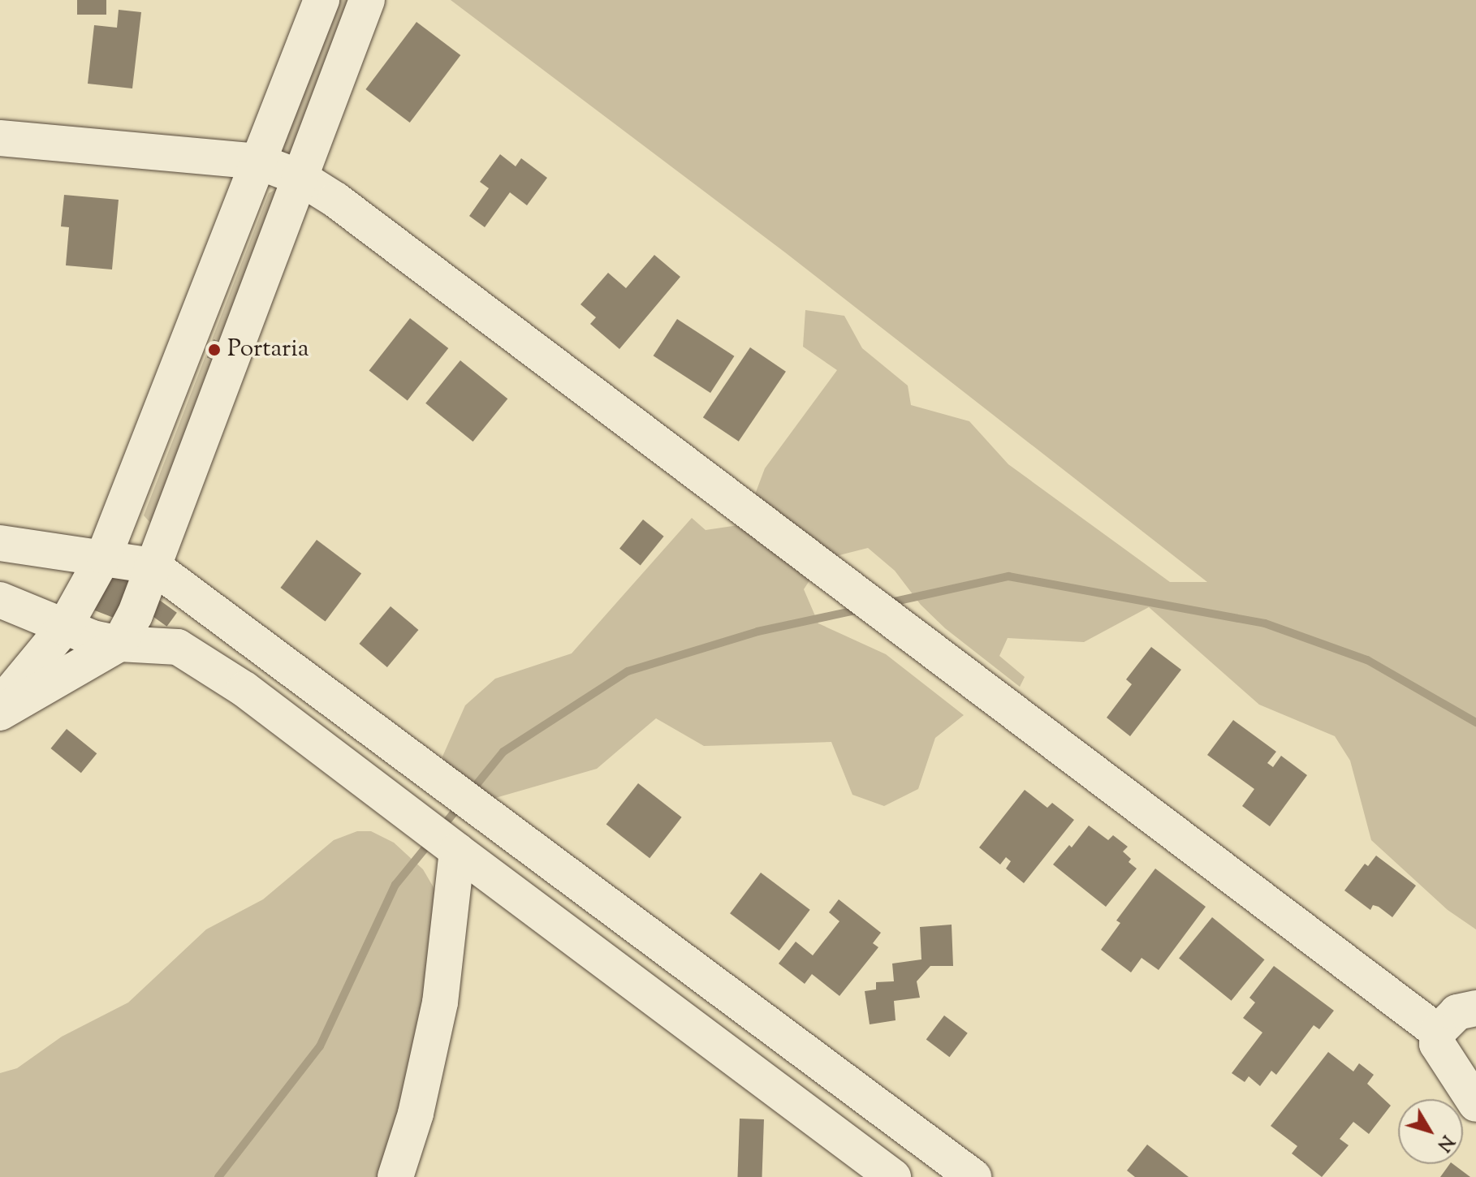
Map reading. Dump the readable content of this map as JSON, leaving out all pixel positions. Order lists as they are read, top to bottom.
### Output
{
  "places": ["Portaria"],
  "north": "bottom right"
}
